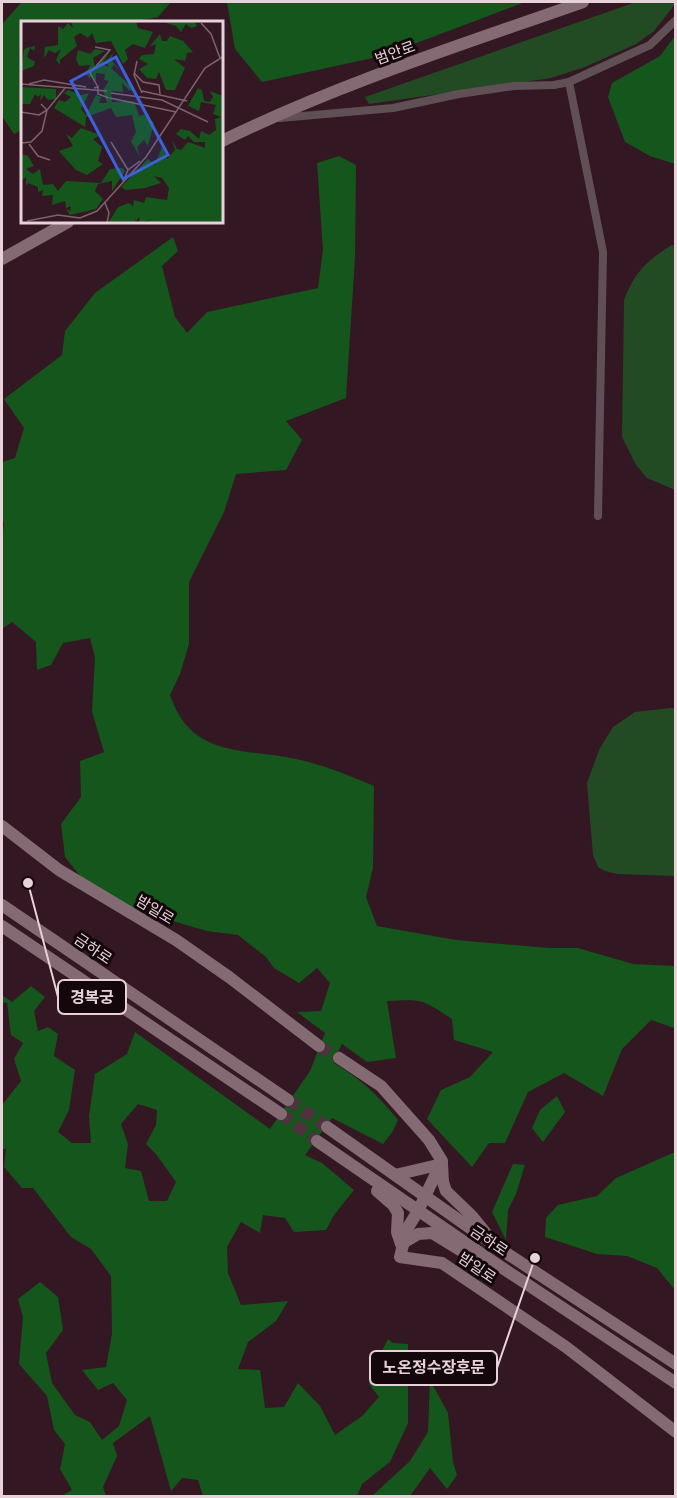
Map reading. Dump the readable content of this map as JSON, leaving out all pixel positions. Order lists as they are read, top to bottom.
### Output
{
  "streets": {
    "main road": ["범안로", "밤일로", "금하로"]
  },
  "places": ["경복궁", "노온정수장후문"]
}
